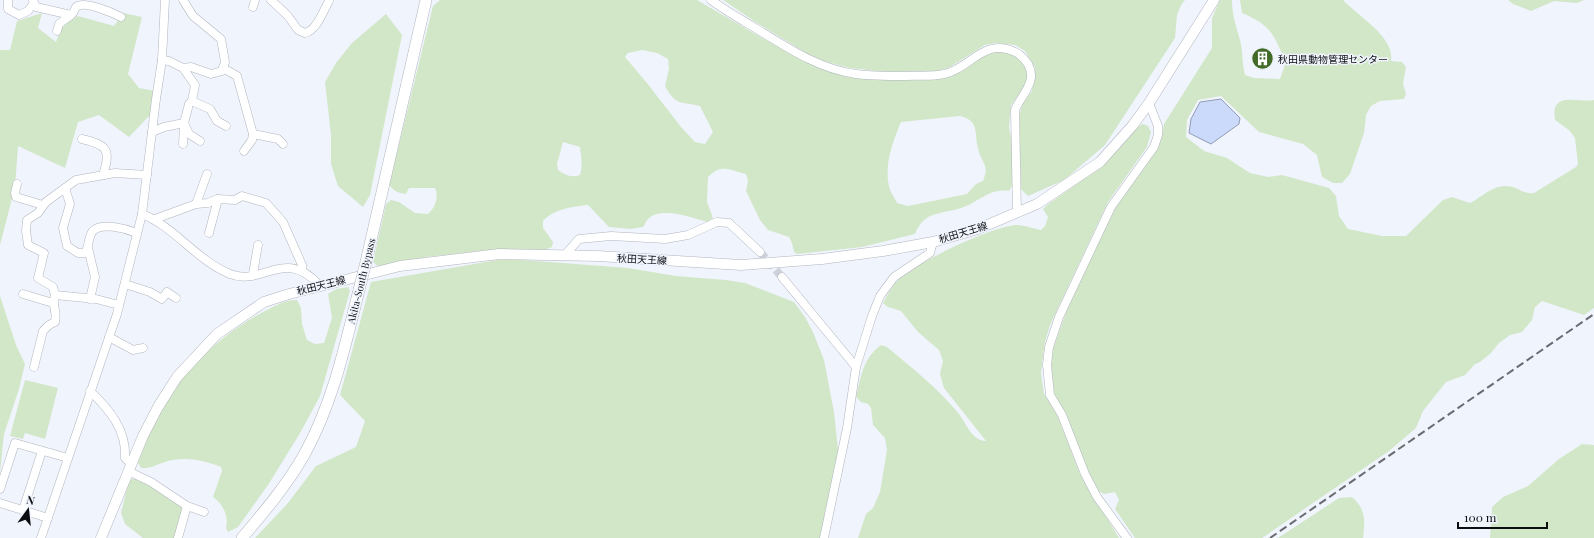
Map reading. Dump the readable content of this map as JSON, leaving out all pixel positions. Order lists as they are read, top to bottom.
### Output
{
  "streets": {
    "highway": ["Akita-South Bypass"],
    "main road": ["秋田天王線"]
  },
  "places": {
    "building": ["秋田県動物管理センター"]
  },
  "scale_bar": "100 m",
  "north": "top"
}
